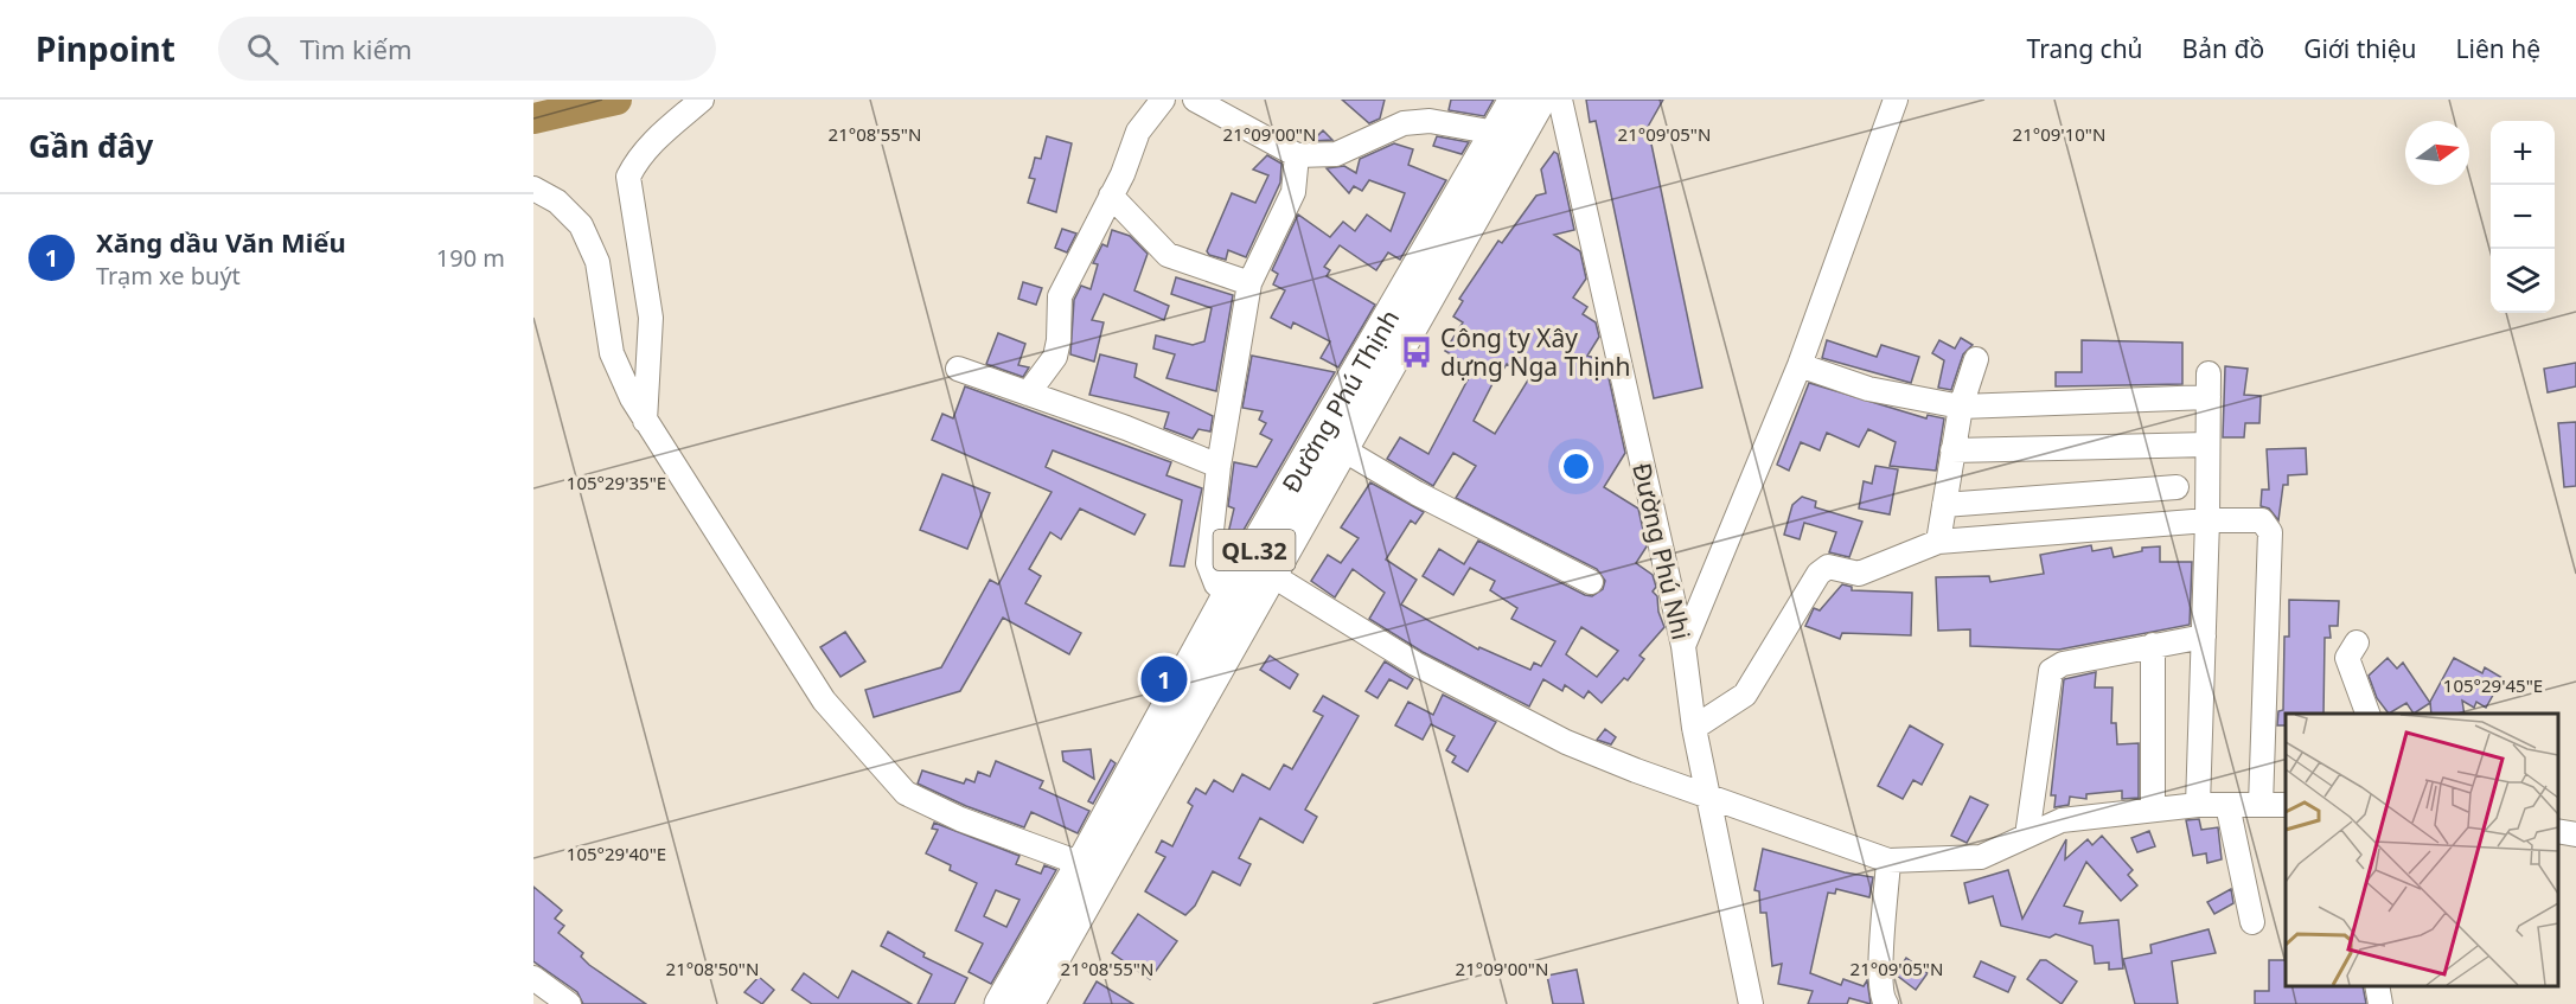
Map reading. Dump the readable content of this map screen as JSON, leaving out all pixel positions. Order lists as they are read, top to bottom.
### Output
{
  "streets": {
    "highway": ["Đường Phú Thịnh", "QL.32"],
    "street": ["Đường Phú Nhi"]
  },
  "places": {
    "bus stop": ["Công ty Xây dựng Nga Thịnh"]
  },
  "north": "right",
  "page": {
    "header": "Pinpoint",
    "search": "Tìm kiếm",
    "nav": [
      "Trang chủ",
      "Bản đồ",
      "Giới thiệu",
      "Liên hệ"
    ],
    "heading": "Gần đây",
    "map_buttons": ["+", "−"],
    "list": [
      {
        "mark": "1",
        "name": "Xăng dầu Văn Miếu",
        "note": "Trạm xe buýt",
        "value": "190 m"
      }
    ],
    "pins": "1"
  },
  "coordinates": [
    "21°08'55\"N",
    "21°09'00\"N",
    "21°09'05\"N",
    "21°09'10\"N",
    "105°29'35\"E",
    "105°29'45\"E",
    "105°29'40\"E",
    "21°08'50\"N"
  ]
}
